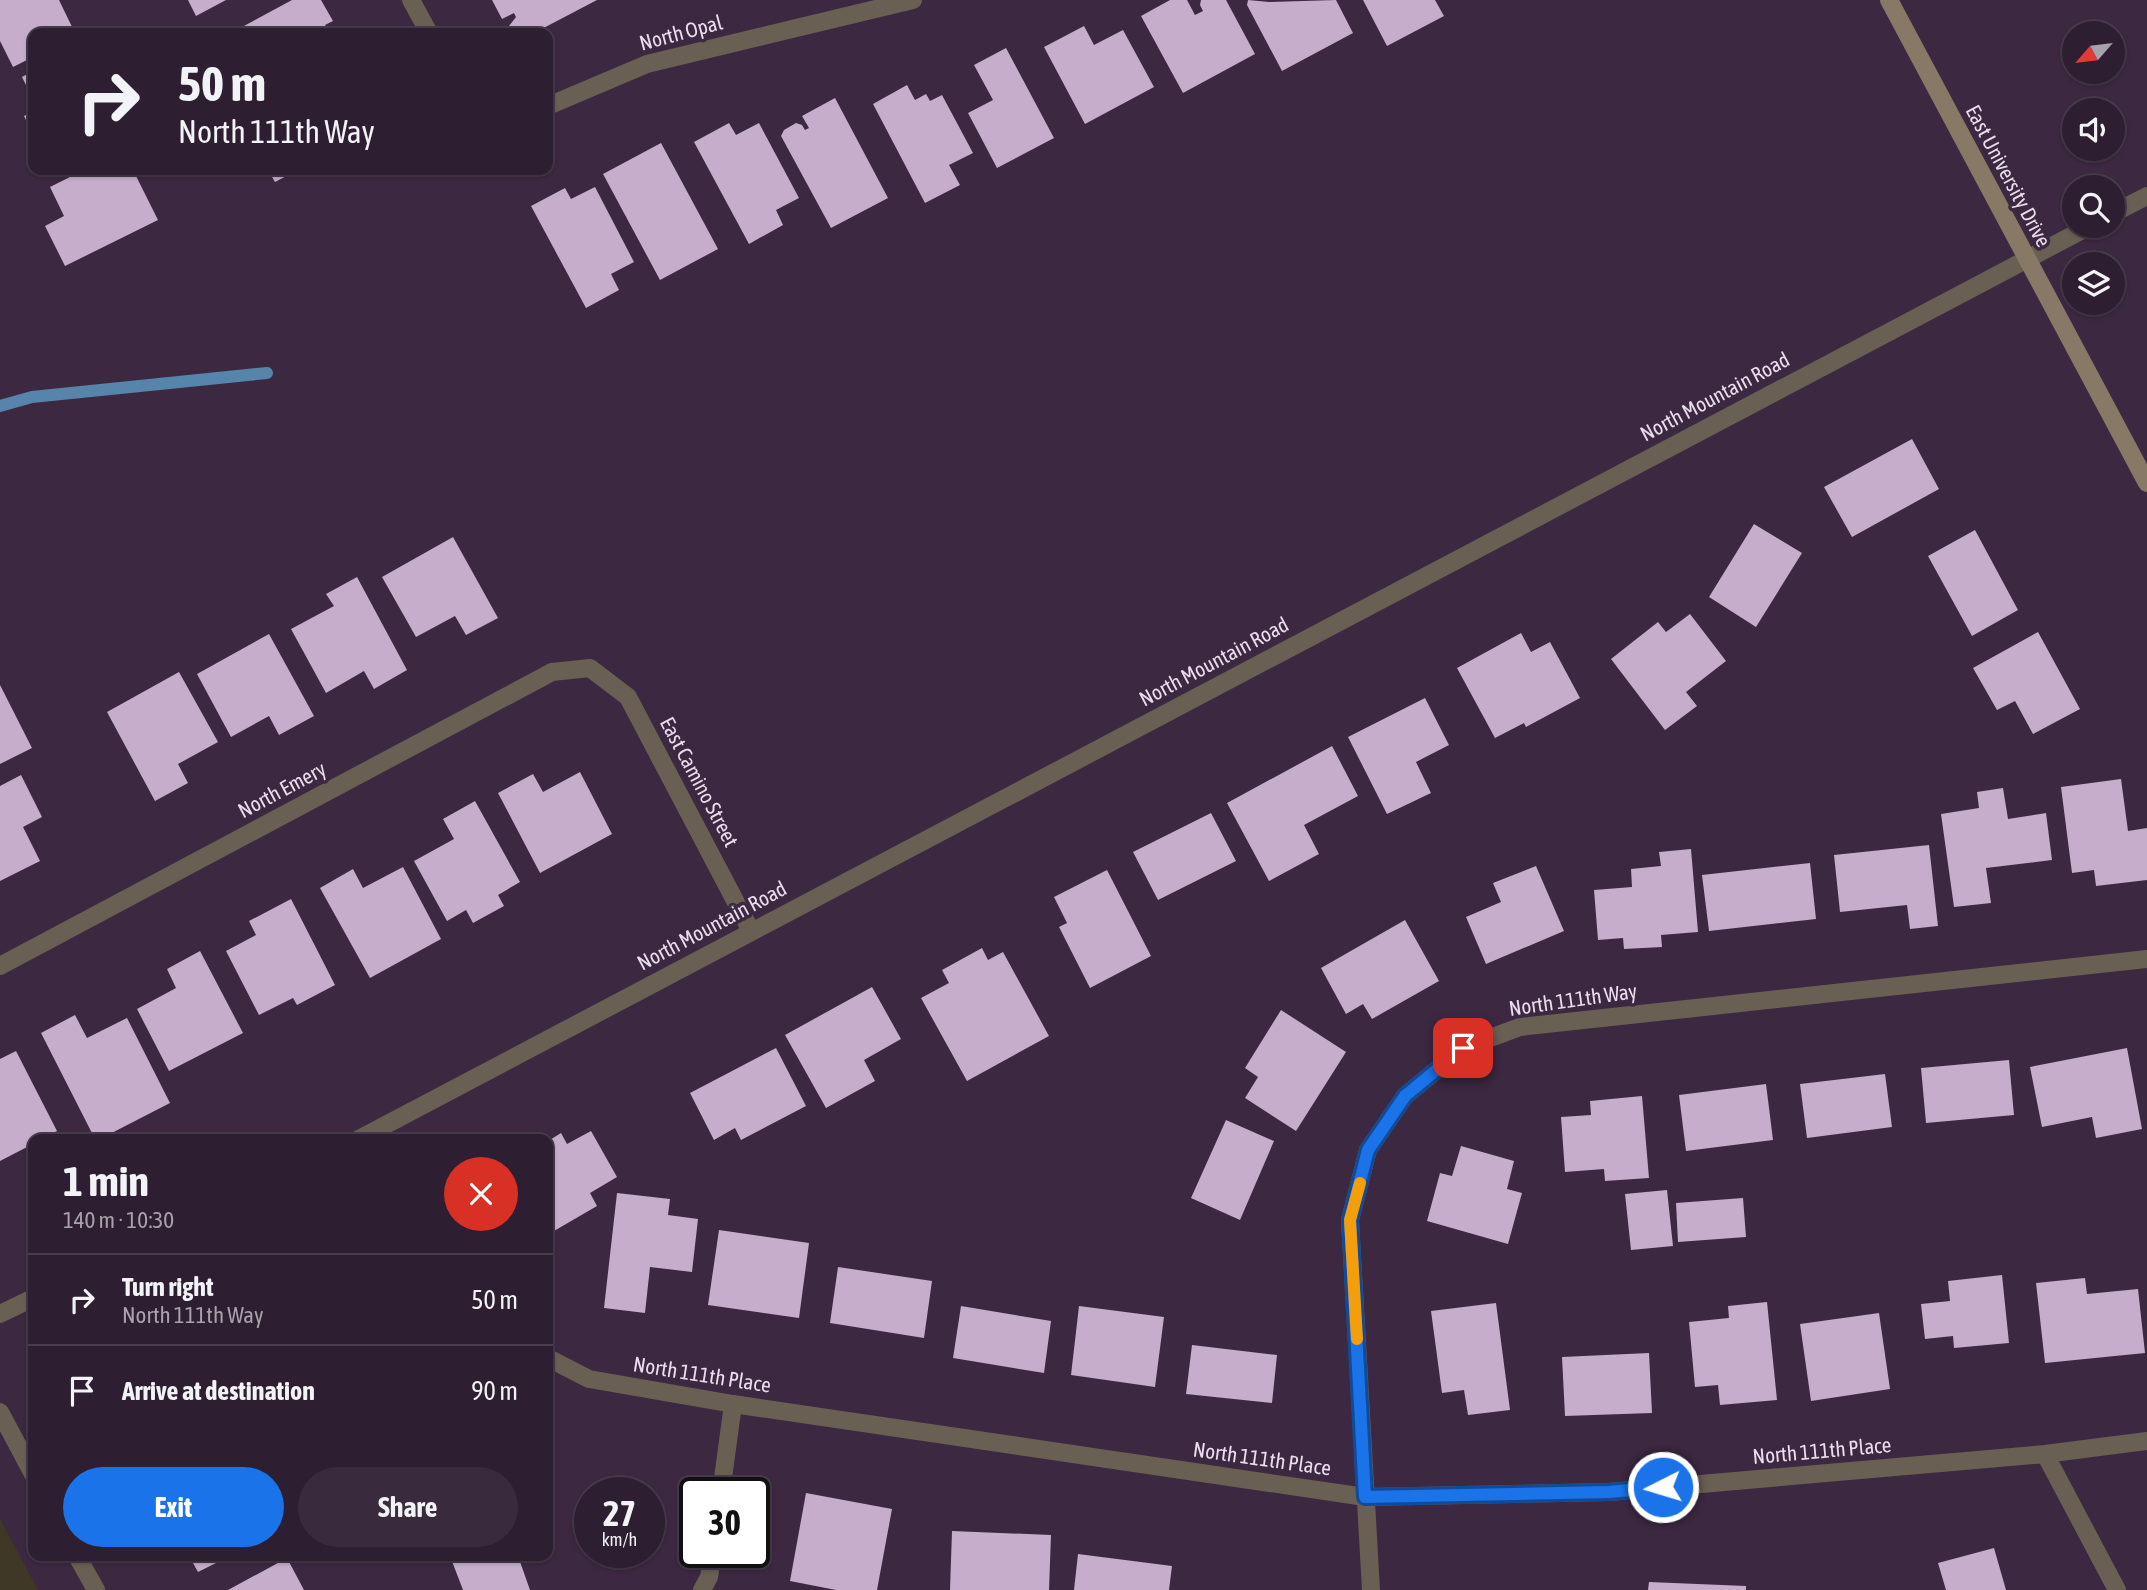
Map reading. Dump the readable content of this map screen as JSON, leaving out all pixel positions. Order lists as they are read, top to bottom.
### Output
{
  "streets": {
    "main road": ["East University Drive"],
    "street": [
      "North Opal",
      "North Mountain Road",
      "East Camino Street",
      "North Emery",
      "North 111th Way",
      "North 111th Place"
    ]
  },
  "crossings": [
    ["East University Drive", "North Mountain Road"],
    ["North Mountain Road", "East Camino Street"],
    ["East Camino Street", "North Emery"],
    ["North 111th Way", "North 111th Place"]
  ],
  "north": "bottom left",
  "page": {
    "turn": ["50 m", "North 111th Way"],
    "heading": ["1 min", "140 m · 10:30"],
    "list": [
      {
        "name": "Turn right",
        "note": "North 111th Way",
        "value": "50 m"
      },
      {
        "name": "Arrive at destination",
        "value": "90 m"
      }
    ],
    "buttons": ["Exit", "Share"],
    "speed": "27 km/h",
    "limit": "30"
  }
}
